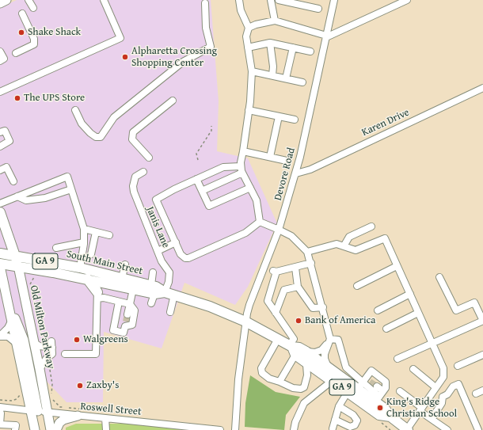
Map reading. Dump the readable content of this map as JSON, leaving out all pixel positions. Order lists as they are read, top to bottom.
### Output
{
  "streets": {
    "highway": ["GA 9", "South Main Street", "Old Milton Parkway"],
    "street": [
      "Karen Drive",
      "Devore Road",
      "Janis Lane",
      "Roswell Street"
    ]
  },
  "crossings": [
    ["Karen Drive", "Devore Road"],
    ["Devore Road", "South Main Street"],
    ["Janis Lane", "South Main Street"],
    ["South Main Street", "Old Milton Parkway"],
    ["Old Milton Parkway", "Roswell Street"]
  ],
  "places": [
    "Shake Shack",
    "Alpharetta Crossing Shopping Center",
    "The UPS Store",
    "Bank of America",
    "Walgreens",
    "Zaxby's",
    "King's Ridge Christian School"
  ]
}
